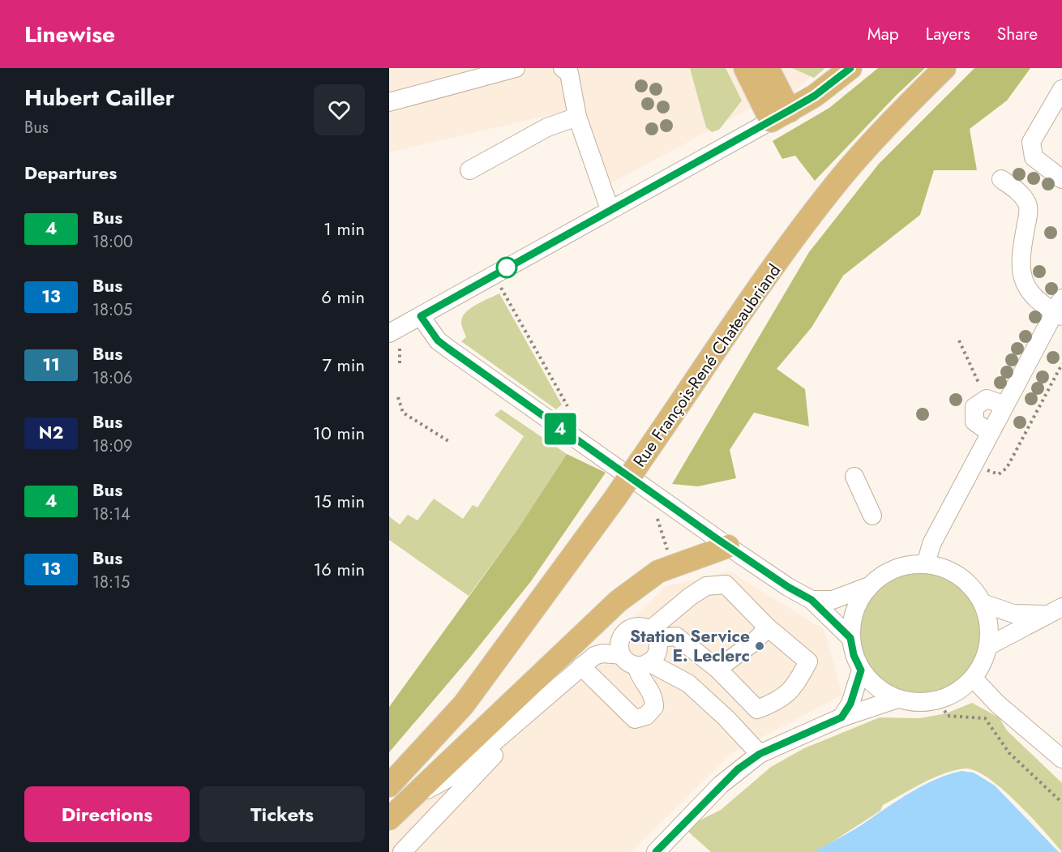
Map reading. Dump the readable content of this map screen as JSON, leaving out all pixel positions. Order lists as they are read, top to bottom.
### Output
{
  "streets": {
    "main road": ["Rue François-René Chateaubriand"]
  },
  "places": ["Station Service E. Leclerc"],
  "lines": ["bus line 4"],
  "page": {
    "header": "Linewise",
    "nav": ["Map", "Layers", "Share"],
    "heading": [
      ["Hubert Cailler", "Bus"],
      "Departures"
    ],
    "on_map": "4",
    "list": [
      {
        "mark": "4",
        "name": "Bus",
        "note": "18:00",
        "value": "1 min"
      },
      {
        "mark": "13",
        "name": "Bus",
        "note": "18:05",
        "value": "6 min"
      },
      {
        "mark": "11",
        "name": "Bus",
        "note": "18:06",
        "value": "7 min"
      },
      {
        "mark": "N2",
        "name": "Bus",
        "note": "18:09",
        "value": "10 min"
      },
      {
        "mark": "4",
        "name": "Bus",
        "note": "18:14",
        "value": "15 min"
      },
      {
        "mark": "13",
        "name": "Bus",
        "note": "18:15",
        "value": "16 min"
      }
    ],
    "buttons": ["Directions", "Tickets"]
  }
}
